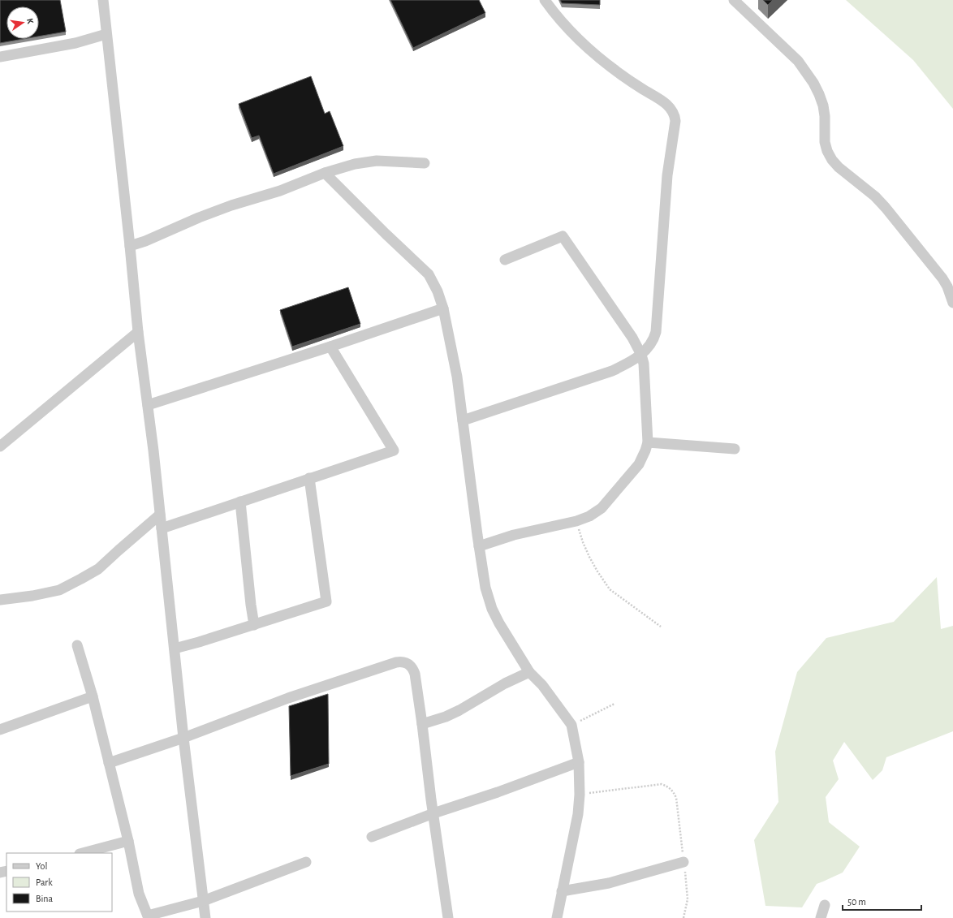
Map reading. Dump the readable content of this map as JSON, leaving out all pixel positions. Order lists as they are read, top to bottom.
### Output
{
  "legend": ["Yol", "Park", "Bina"],
  "scale_bar": "50 m",
  "north": "right"
}
